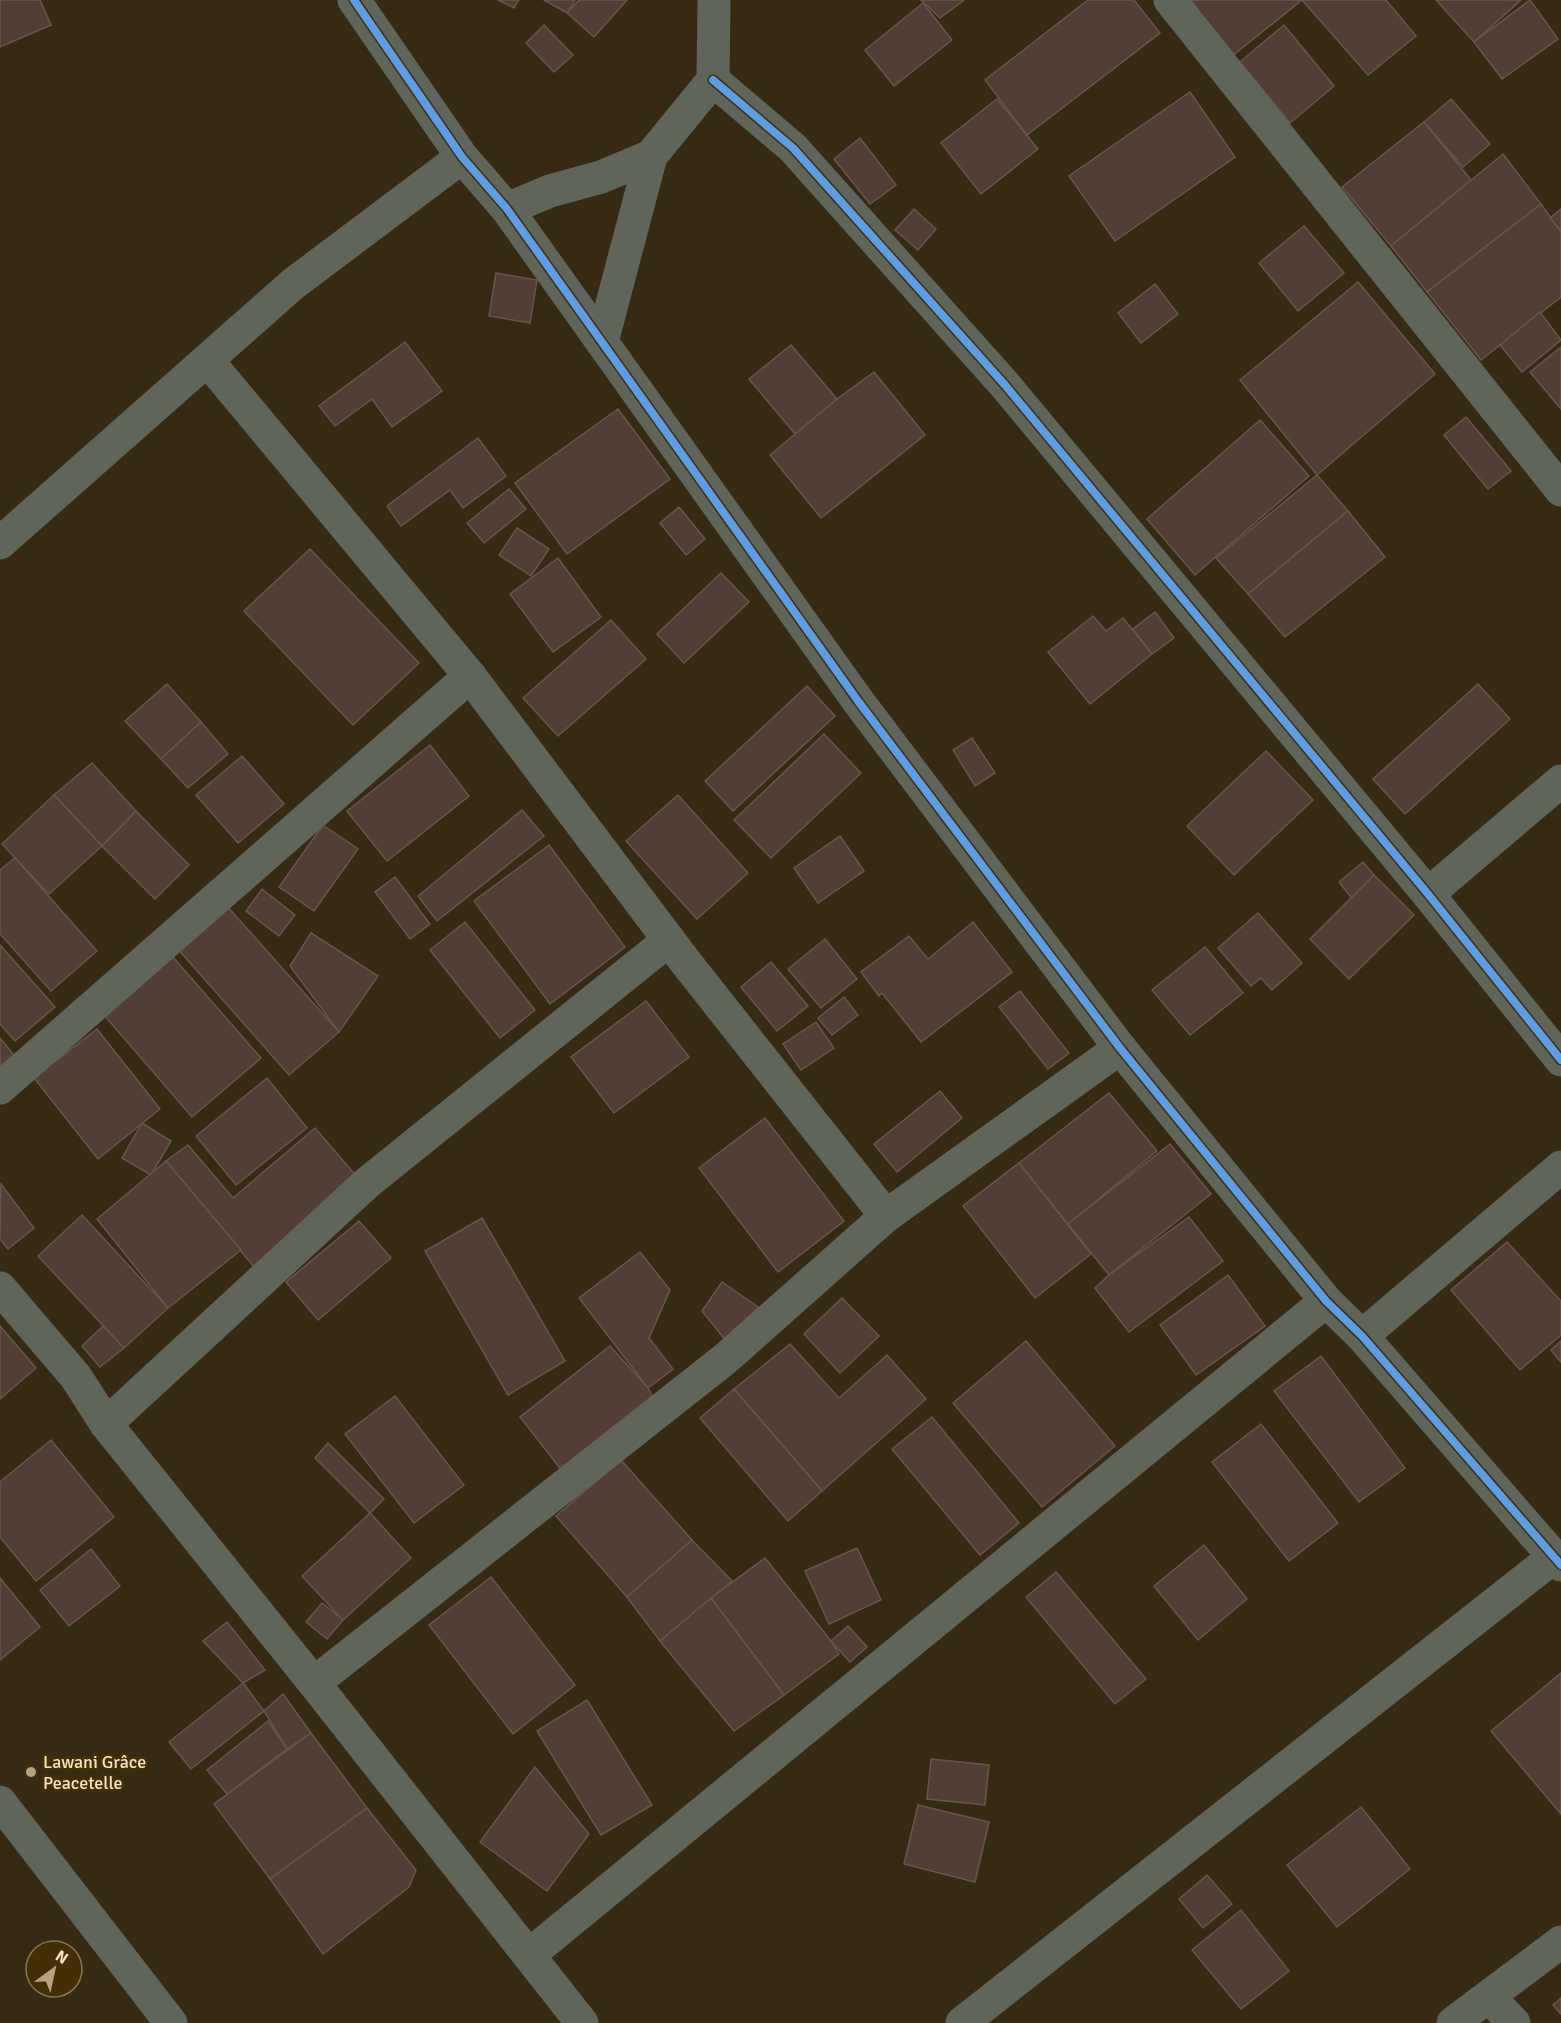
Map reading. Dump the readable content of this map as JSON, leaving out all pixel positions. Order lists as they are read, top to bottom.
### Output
{
  "places": ["Lawani Grâce Peacetelle"],
  "north": "top right"
}
